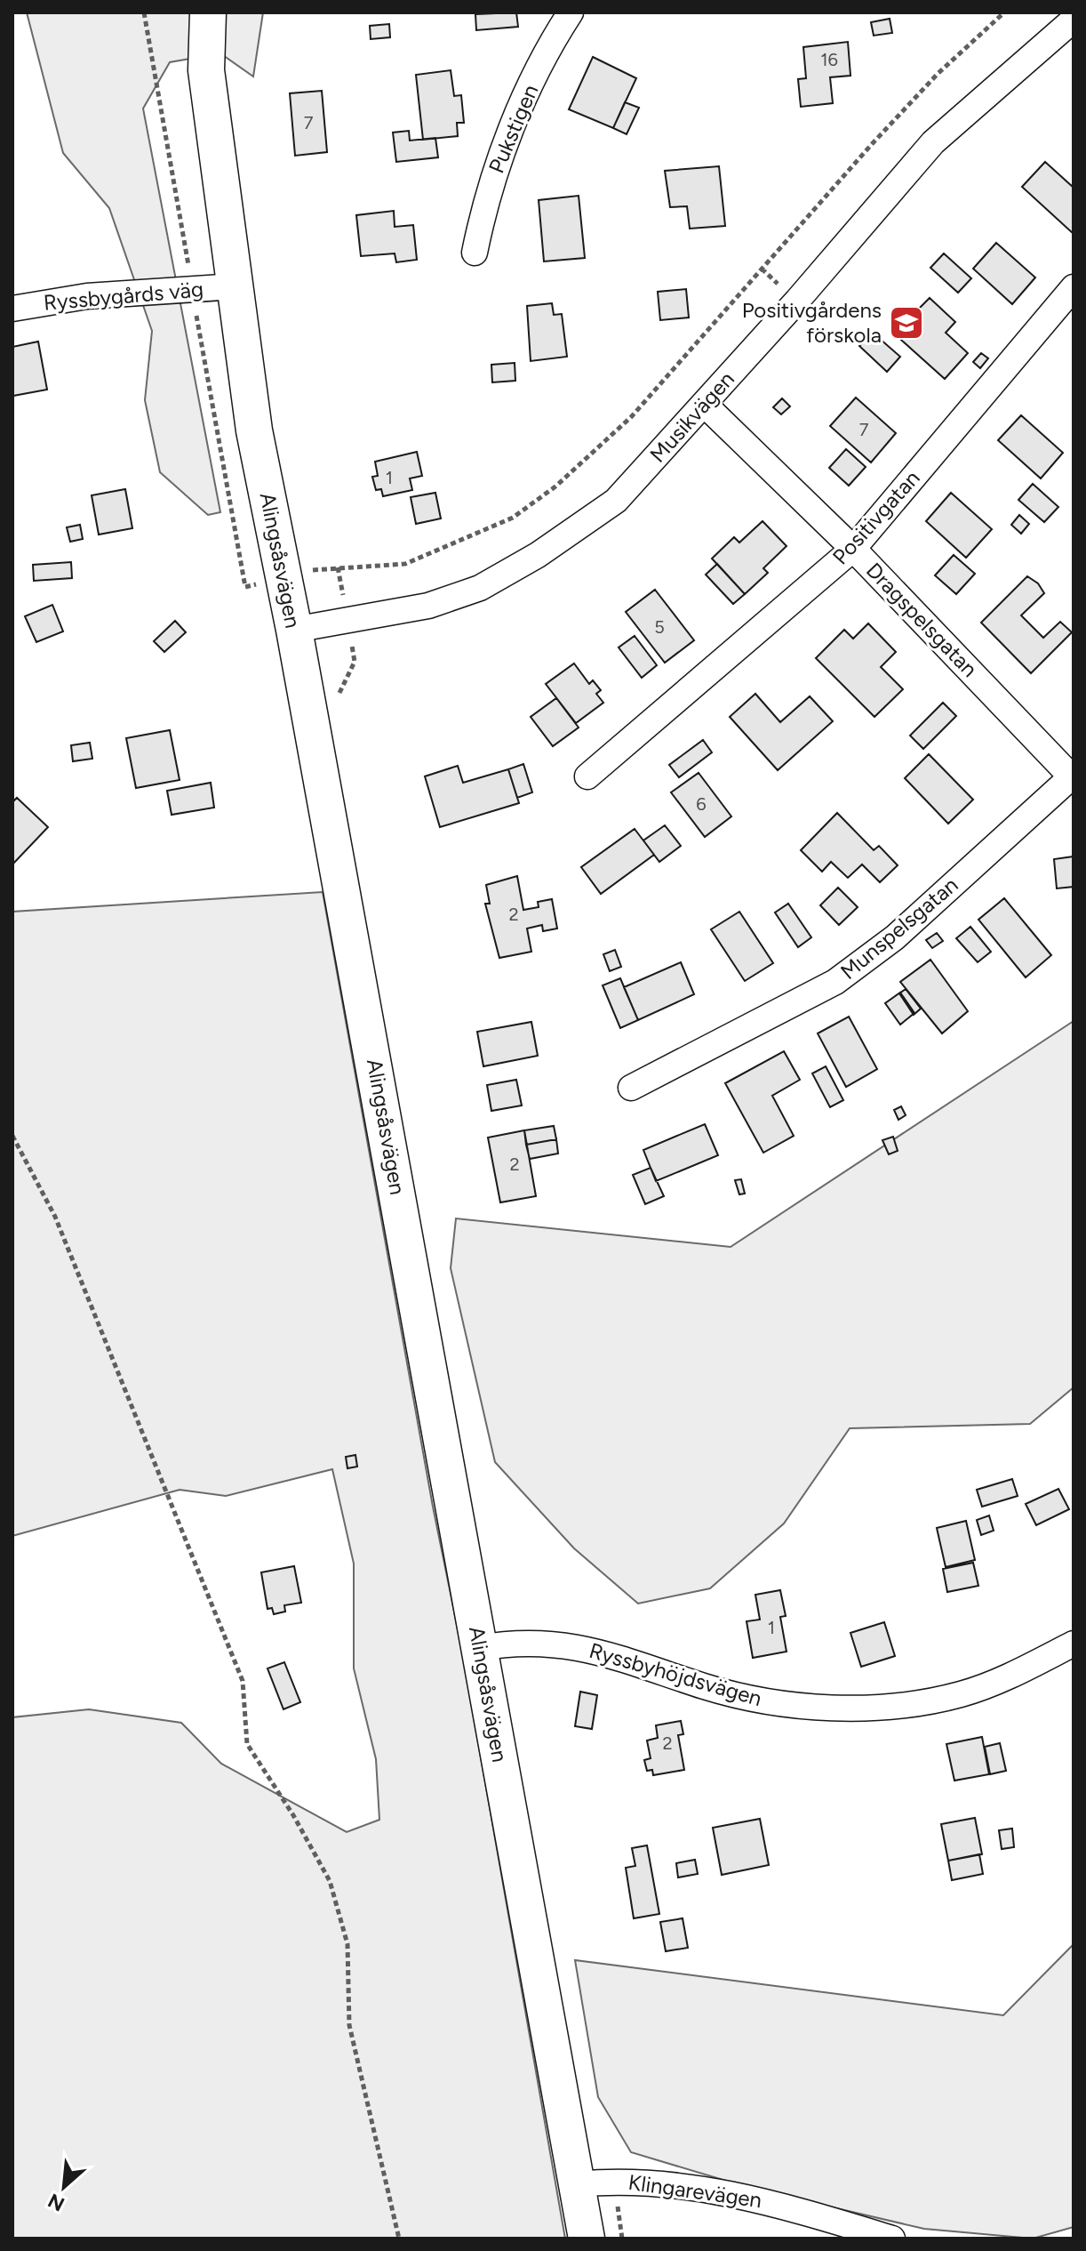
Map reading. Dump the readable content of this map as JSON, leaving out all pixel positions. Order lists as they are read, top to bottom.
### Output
{
  "streets": {
    "main road": ["Alingsåsvägen"],
    "street": [
      "Pukstigen",
      "Ryssbygårds väg",
      "Musikvägen",
      "Positivgatan",
      "Dragspelsgatan",
      "Munspelsgatan",
      "Ryssbyhöjdsvägen",
      "Klingarevägen"
    ]
  },
  "crossings": [
    ["Ryssbygårds väg", "Alingsåsvägen"],
    ["Musikvägen", "Alingsåsvägen"],
    ["Musikvägen", "Dragspelsgatan"],
    ["Positivgatan", "Dragspelsgatan"],
    ["Alingsåsvägen", "Ryssbyhöjdsvägen"],
    ["Alingsåsvägen", "Klingarevägen"],
    ["Dragspelsgatan", "Munspelsgatan"]
  ],
  "places": {
    "school or university": ["Positivgårdens förskola"]
  },
  "house_numbers": [
    "16",
    "7",
    "7",
    "1",
    "5",
    "6",
    "2",
    "2",
    "1",
    "2"
  ],
  "north": "bottom left"
}
